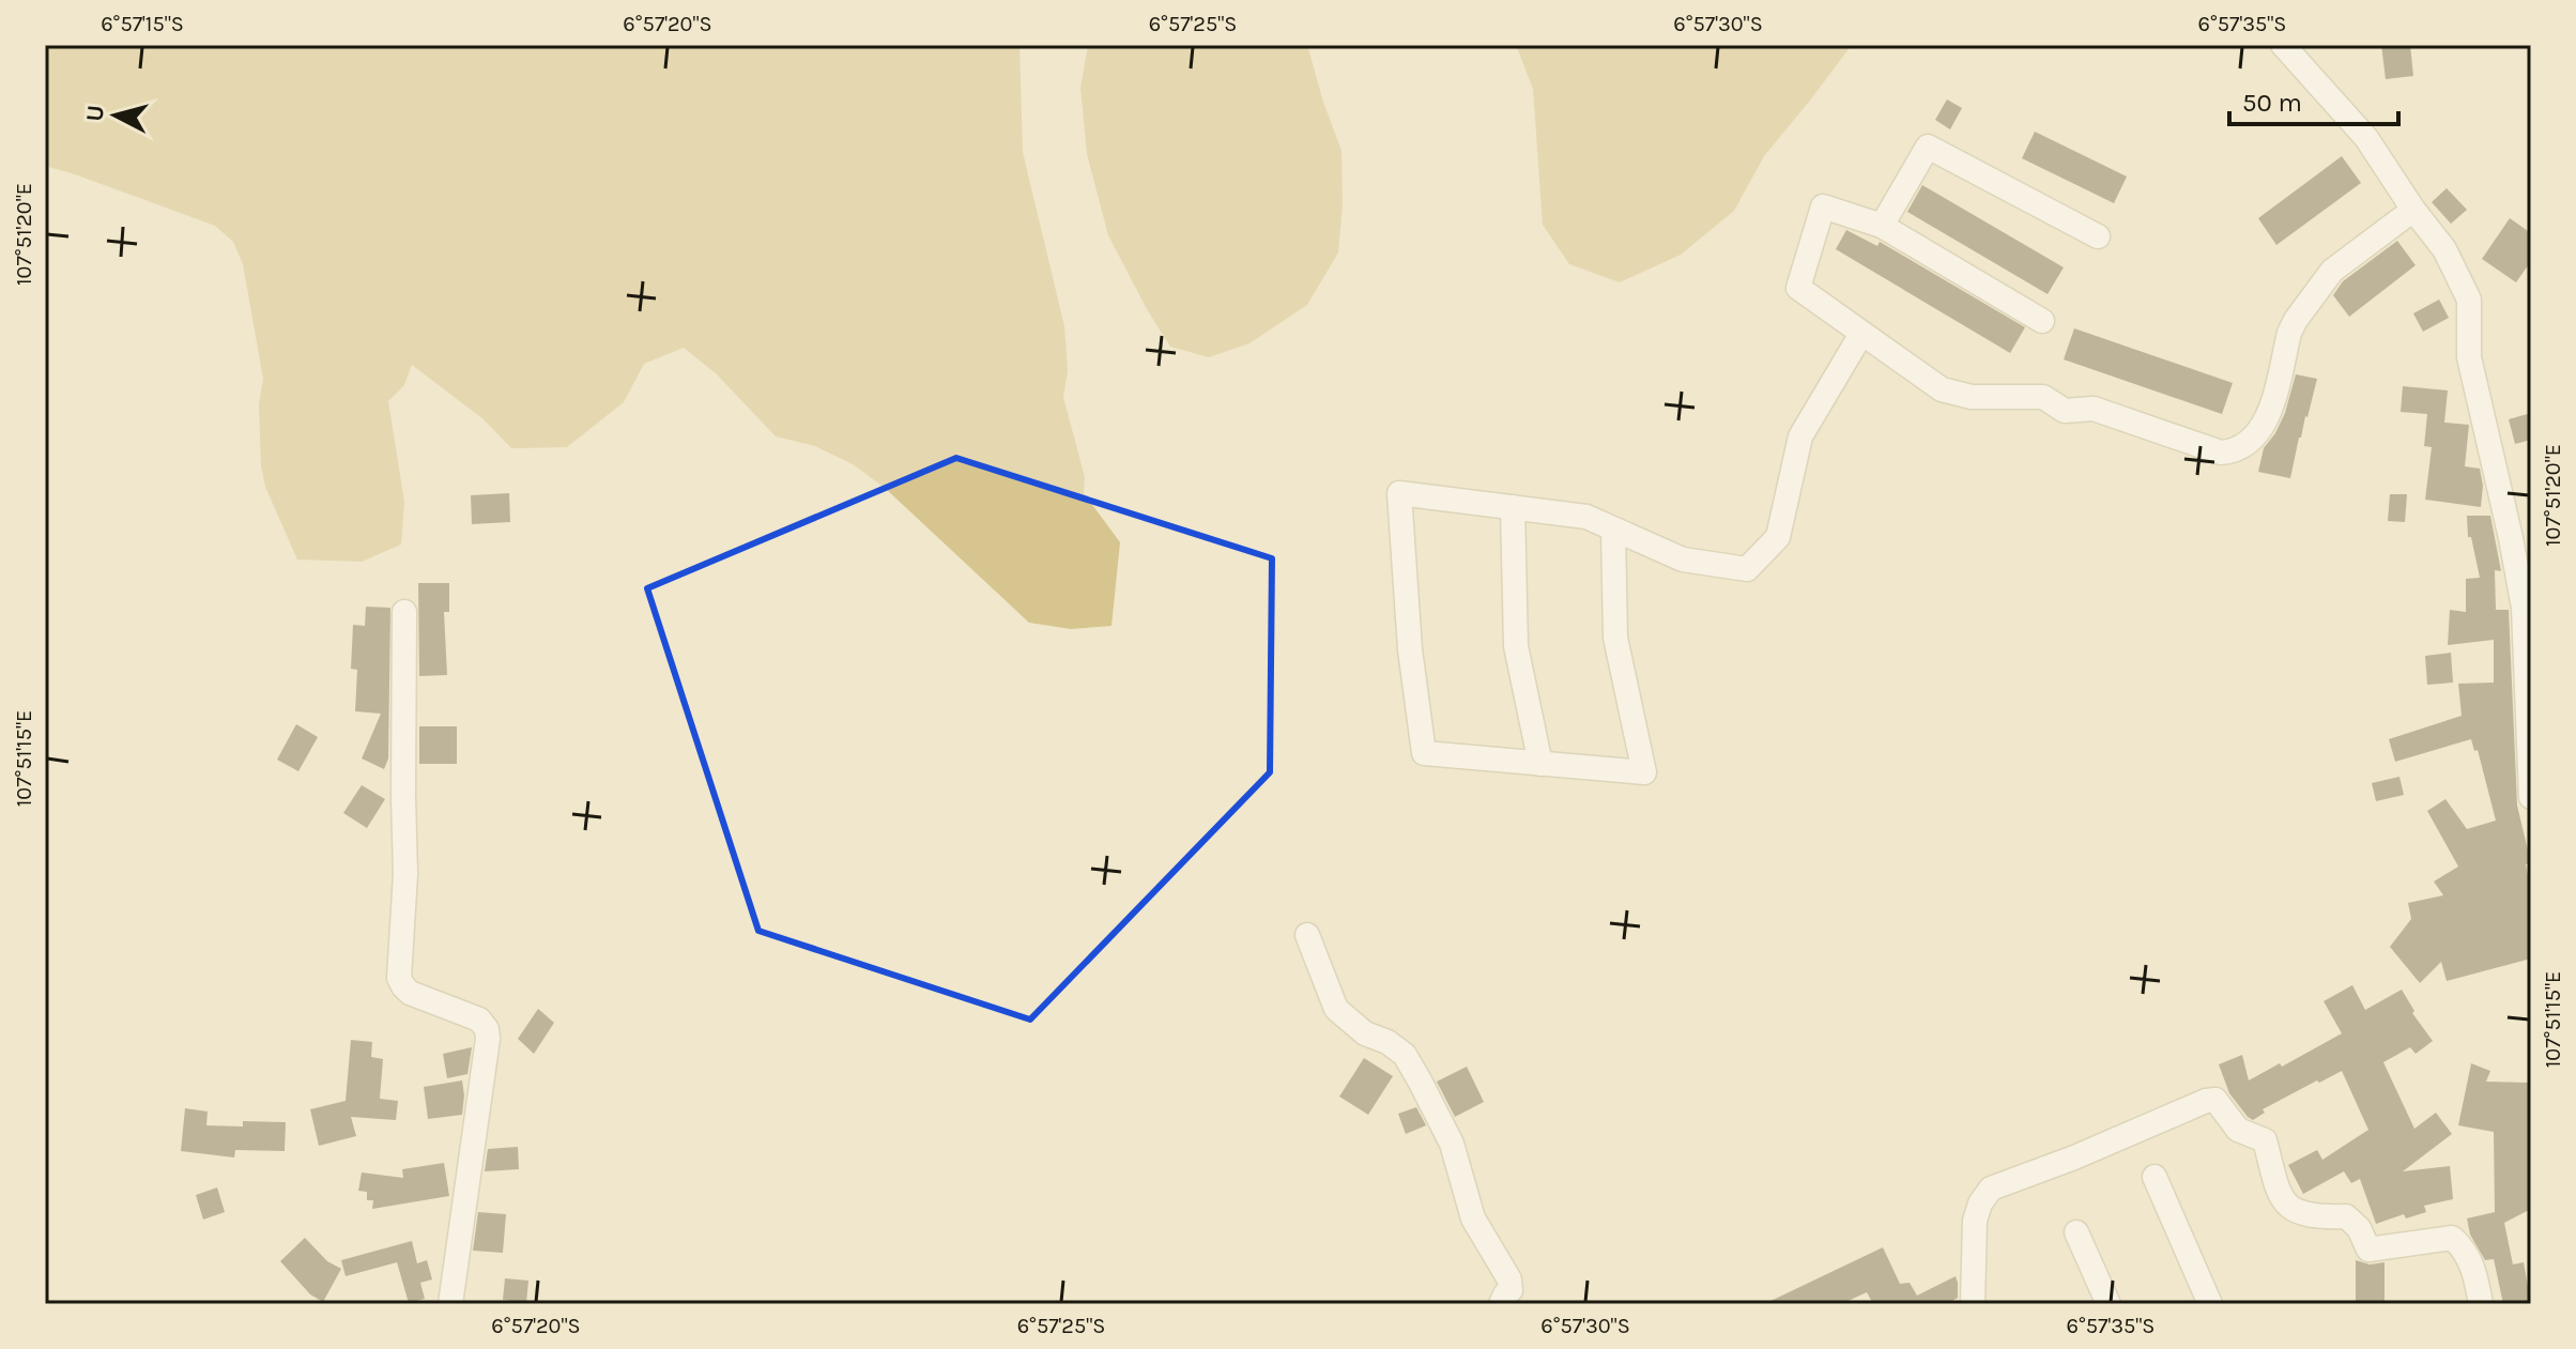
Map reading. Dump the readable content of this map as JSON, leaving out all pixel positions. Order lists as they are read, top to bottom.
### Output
{
  "scale_bar": "50 m",
  "north": "left",
  "coordinates": [
    "6°57'15\"S",
    "6°57'20\"S",
    "6°57'25\"S",
    "6°57'30\"S",
    "6°57'35\"S",
    "107°51'20\"E",
    "107°51'15\"E"
  ]
}
